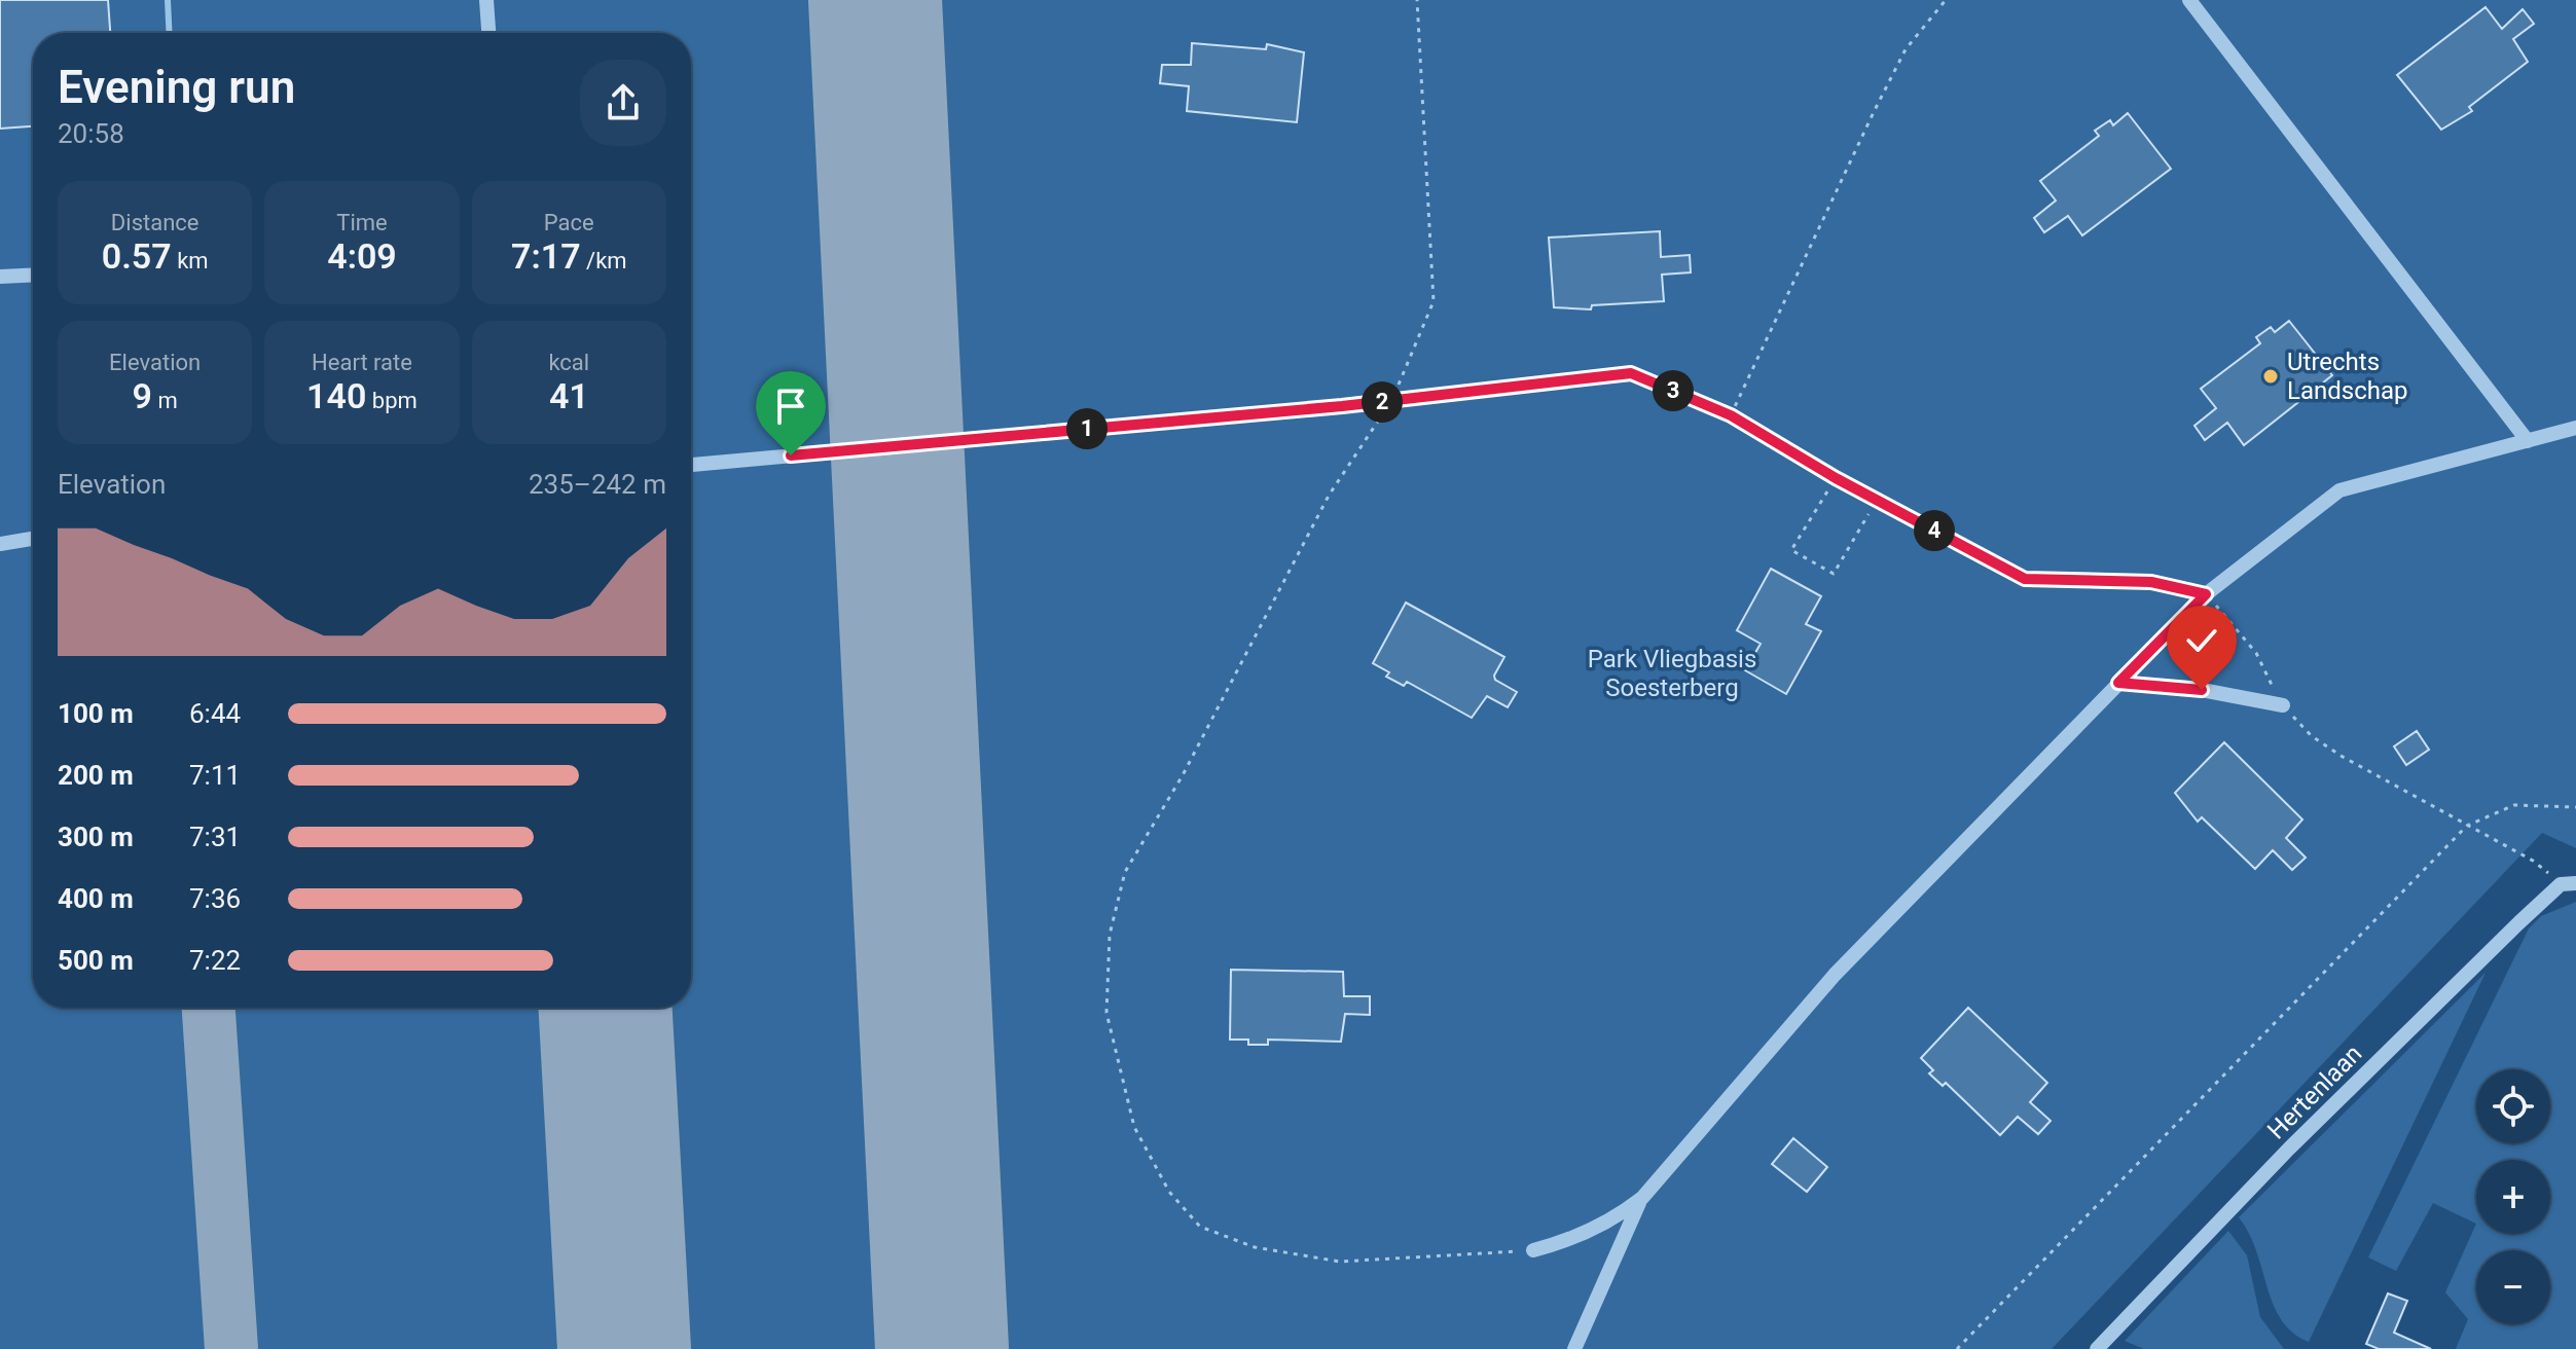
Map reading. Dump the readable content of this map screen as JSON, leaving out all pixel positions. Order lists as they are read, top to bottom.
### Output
{
  "streets": {
    "street": ["Hertenlaan"]
  },
  "parks": ["Park Vliegbasis Soesterberg"],
  "places": ["Utrechts Landschap"],
  "page": {
    "heading": ["Evening run", "20:58"],
    "stats": [
      ["Distance", "0.57 km"],
      ["Time", "4:09"],
      ["Pace", "7:17 /km"],
      ["Elevation", "9 m"],
      ["Heart rate", "140 bpm"],
      ["kcal", "41"]
    ],
    "pins": [
      "3",
      "2",
      "1",
      "4"
    ],
    "chart": ["Elevation", "235–242 m"],
    "list": [
      {
        "name": "100 m",
        "note": "6:44"
      },
      {
        "name": "200 m",
        "note": "7:11"
      },
      {
        "name": "300 m",
        "note": "7:31"
      },
      {
        "name": "400 m",
        "note": "7:36"
      },
      {
        "name": "500 m",
        "note": "7:22"
      }
    ],
    "map_buttons": ["+", "−"]
  }
}
